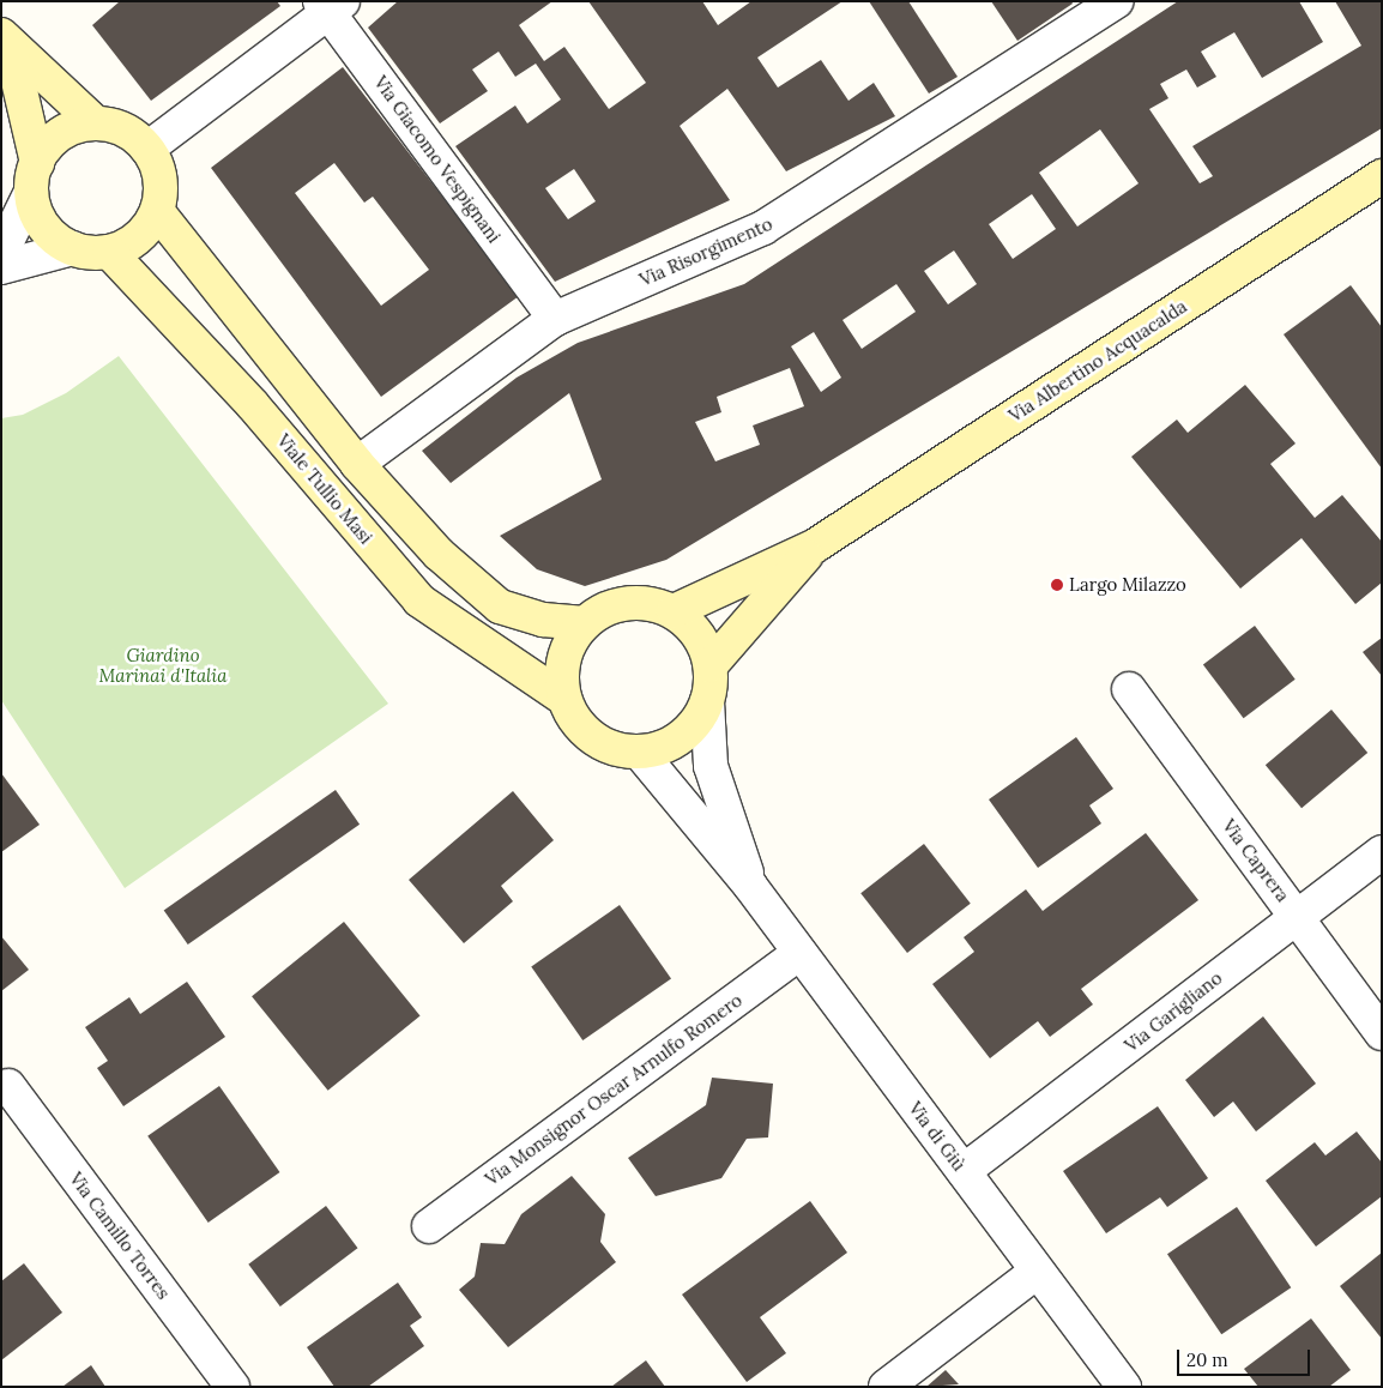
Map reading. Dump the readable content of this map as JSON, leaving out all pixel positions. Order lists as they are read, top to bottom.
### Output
{
  "streets": {
    "main road": ["Via Albertino Acquacalda", "Viale Tullio Masi"],
    "street": [
      "Via Giacomo Vespignani",
      "Via Risorgimento",
      "Via Caprera",
      "Via Garigliano",
      "Via Monsignor Oscar Arnulfo Romero",
      "Via di Giù",
      "Via Camillo Torres"
    ]
  },
  "crossings": [
    ["Via Giacomo Vespignani", "Via Risorgimento"],
    ["Via Albertino Acquacalda", "Viale Tullio Masi"],
    ["Via Albertino Acquacalda", "Via di Giù"],
    ["Viale Tullio Masi", "Via di Giù"],
    ["Via Caprera", "Via Garigliano"],
    ["Via Garigliano", "Via di Giù"],
    ["Via Monsignor Oscar Arnulfo Romero", "Via di Giù"]
  ],
  "parks": ["Giardino Marinai d'Italia"],
  "places": ["Largo Milazzo"],
  "scale_bar": "20 m"
}
